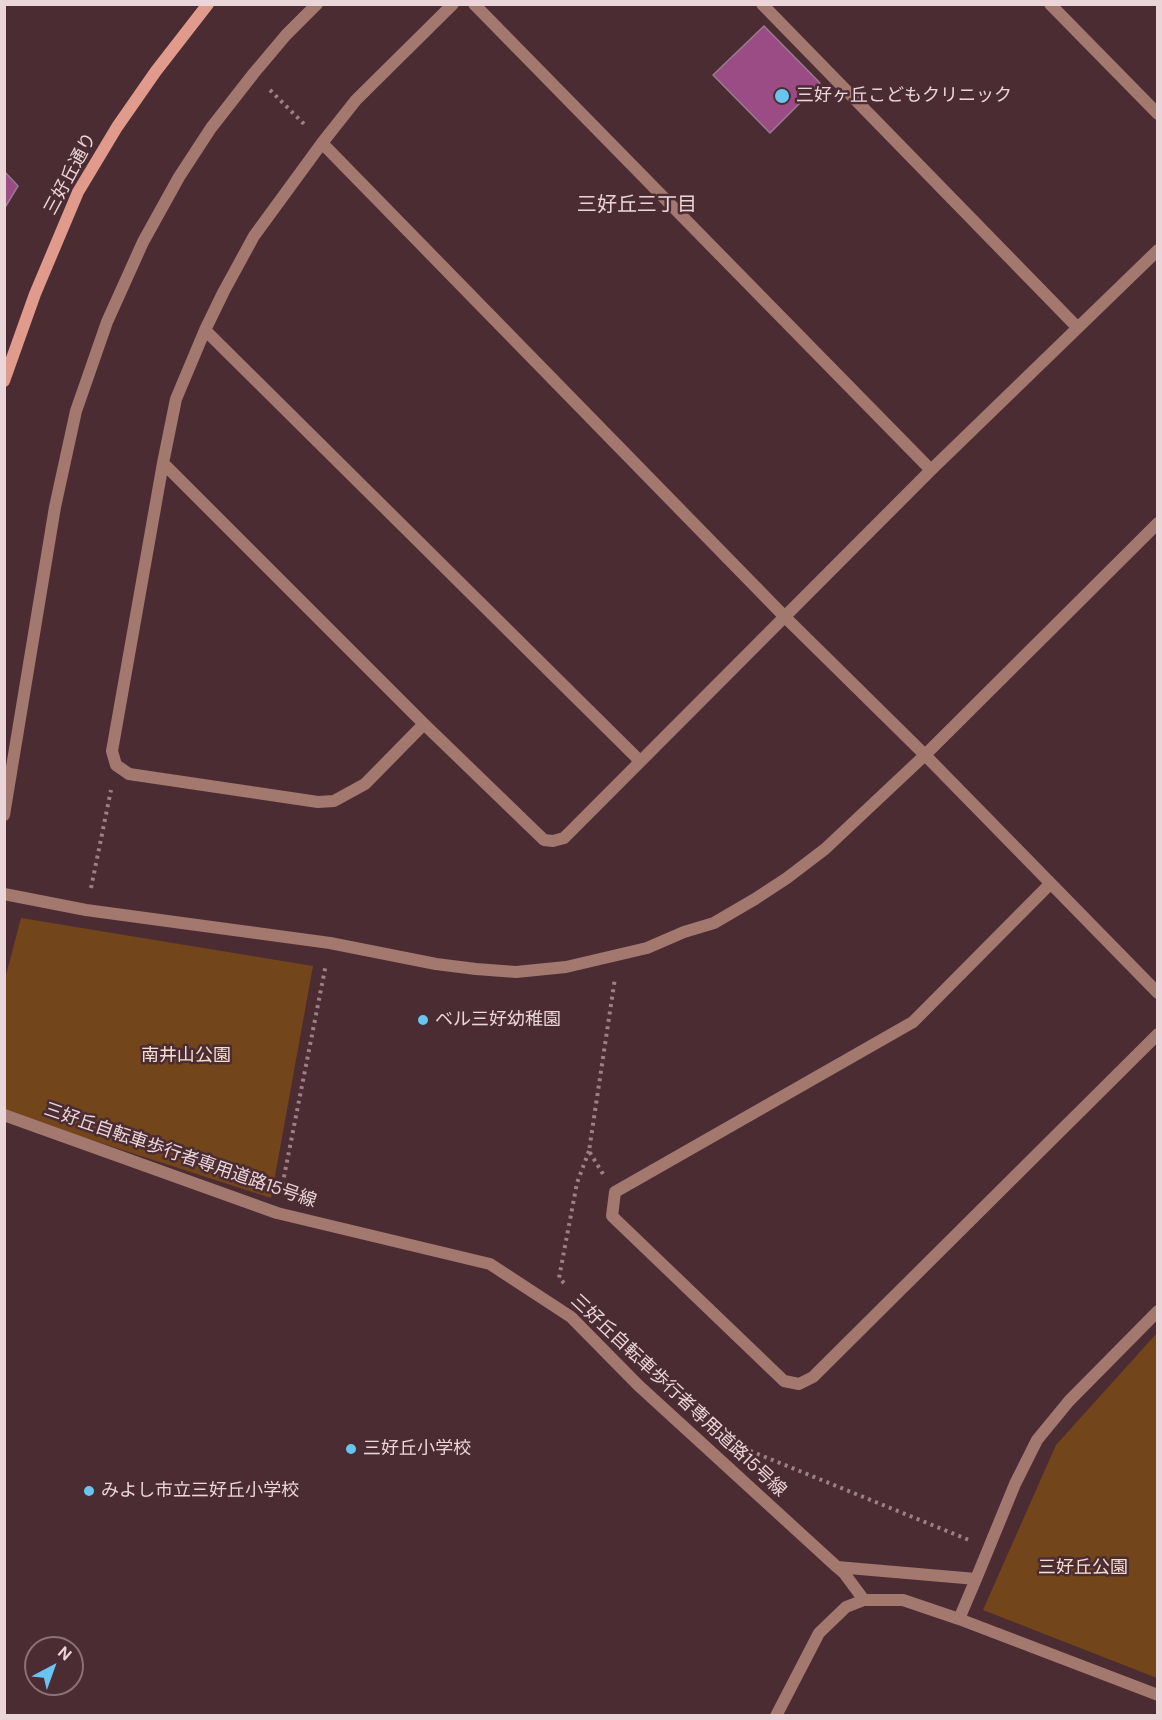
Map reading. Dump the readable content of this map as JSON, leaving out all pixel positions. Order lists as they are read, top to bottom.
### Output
{
  "streets": {
    "street": ["三好丘通り", "三好丘自転車歩行者専用道路15号線"]
  },
  "districts": ["三好丘三丁目"],
  "parks": ["南井山公園", "三好丘公園"],
  "places": [
    "三好ヶ丘こどもクリニック",
    "ベル三好幼稚園",
    "三好丘小学校",
    "みよし市立三好丘小学校"
  ],
  "north": "top right"
}
